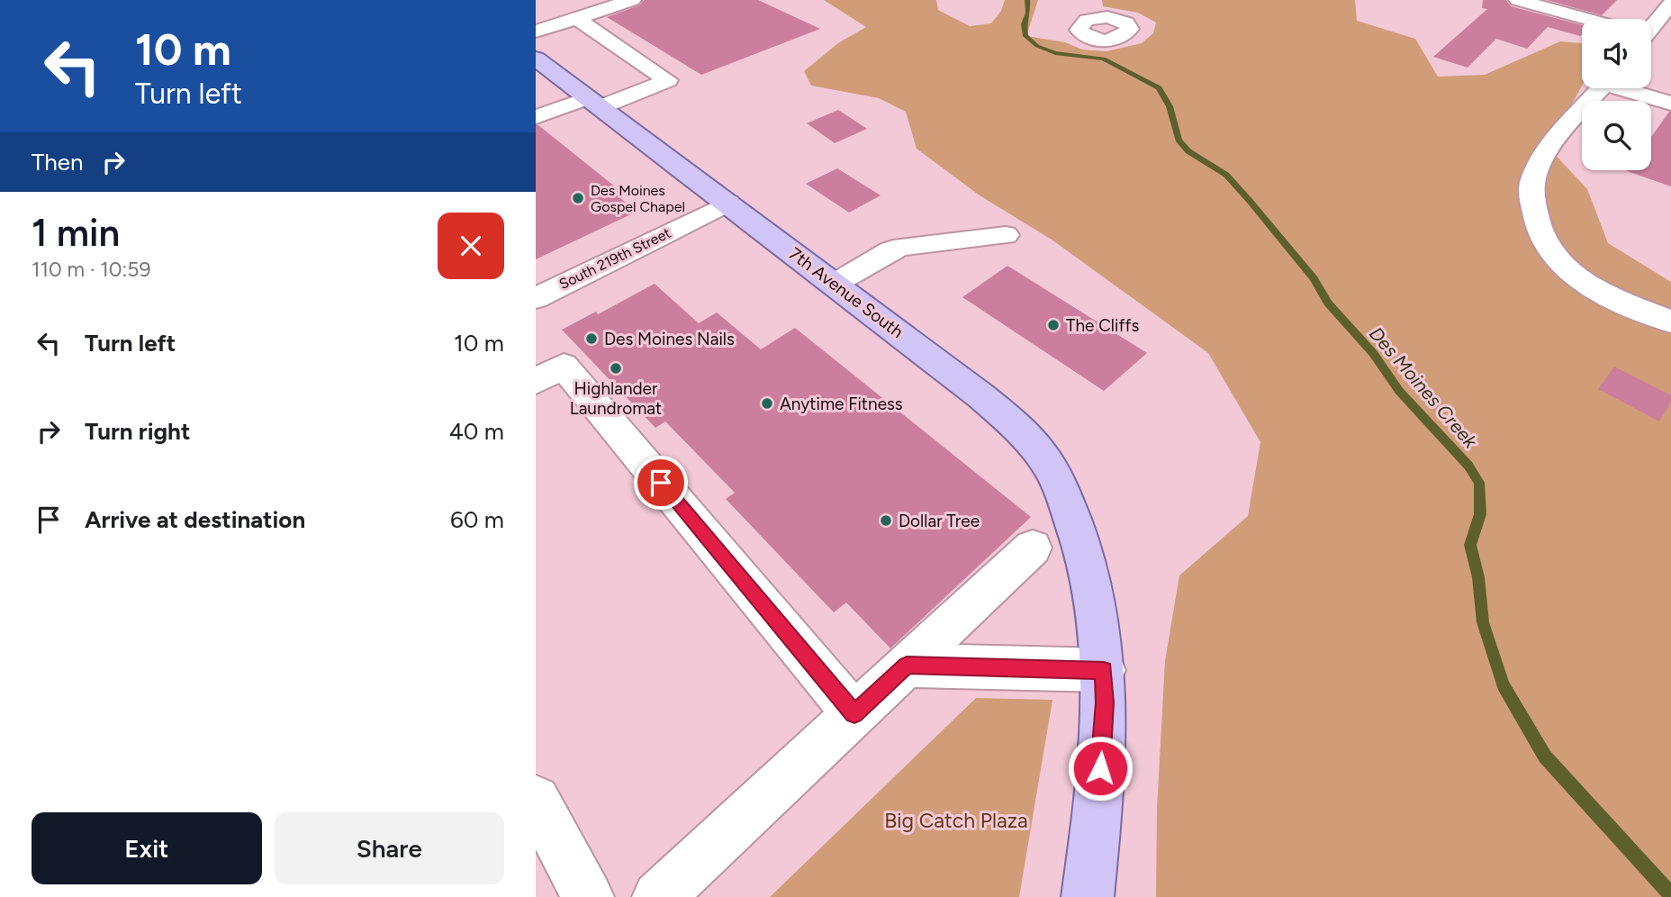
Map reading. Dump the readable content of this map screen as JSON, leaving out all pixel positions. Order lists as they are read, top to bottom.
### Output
{
  "streets": {
    "main road": ["7th Avenue South"],
    "street": ["South 219th Street"]
  },
  "crossings": [
    ["South 219th Street", "7th Avenue South"]
  ],
  "water": ["Des Moines Creek"],
  "parks": ["Big Catch Plaza"],
  "places": [
    "Des Moines Gospel Chapel",
    "The Cliffs",
    "Des Moines Nails",
    "Highlander Laundromat",
    "Anytime Fitness",
    "Dollar Tree"
  ],
  "page": {
    "turn": ["10 m", "Turn left"],
    "then": "Then",
    "heading": ["1 min", "110 m · 10:59"],
    "list": [
      {
        "name": "Turn left",
        "value": "10 m"
      },
      {
        "name": "Turn right",
        "value": "40 m"
      },
      {
        "name": "Arrive at destination",
        "value": "60 m"
      }
    ],
    "buttons": ["Exit", "Share"]
  }
}
